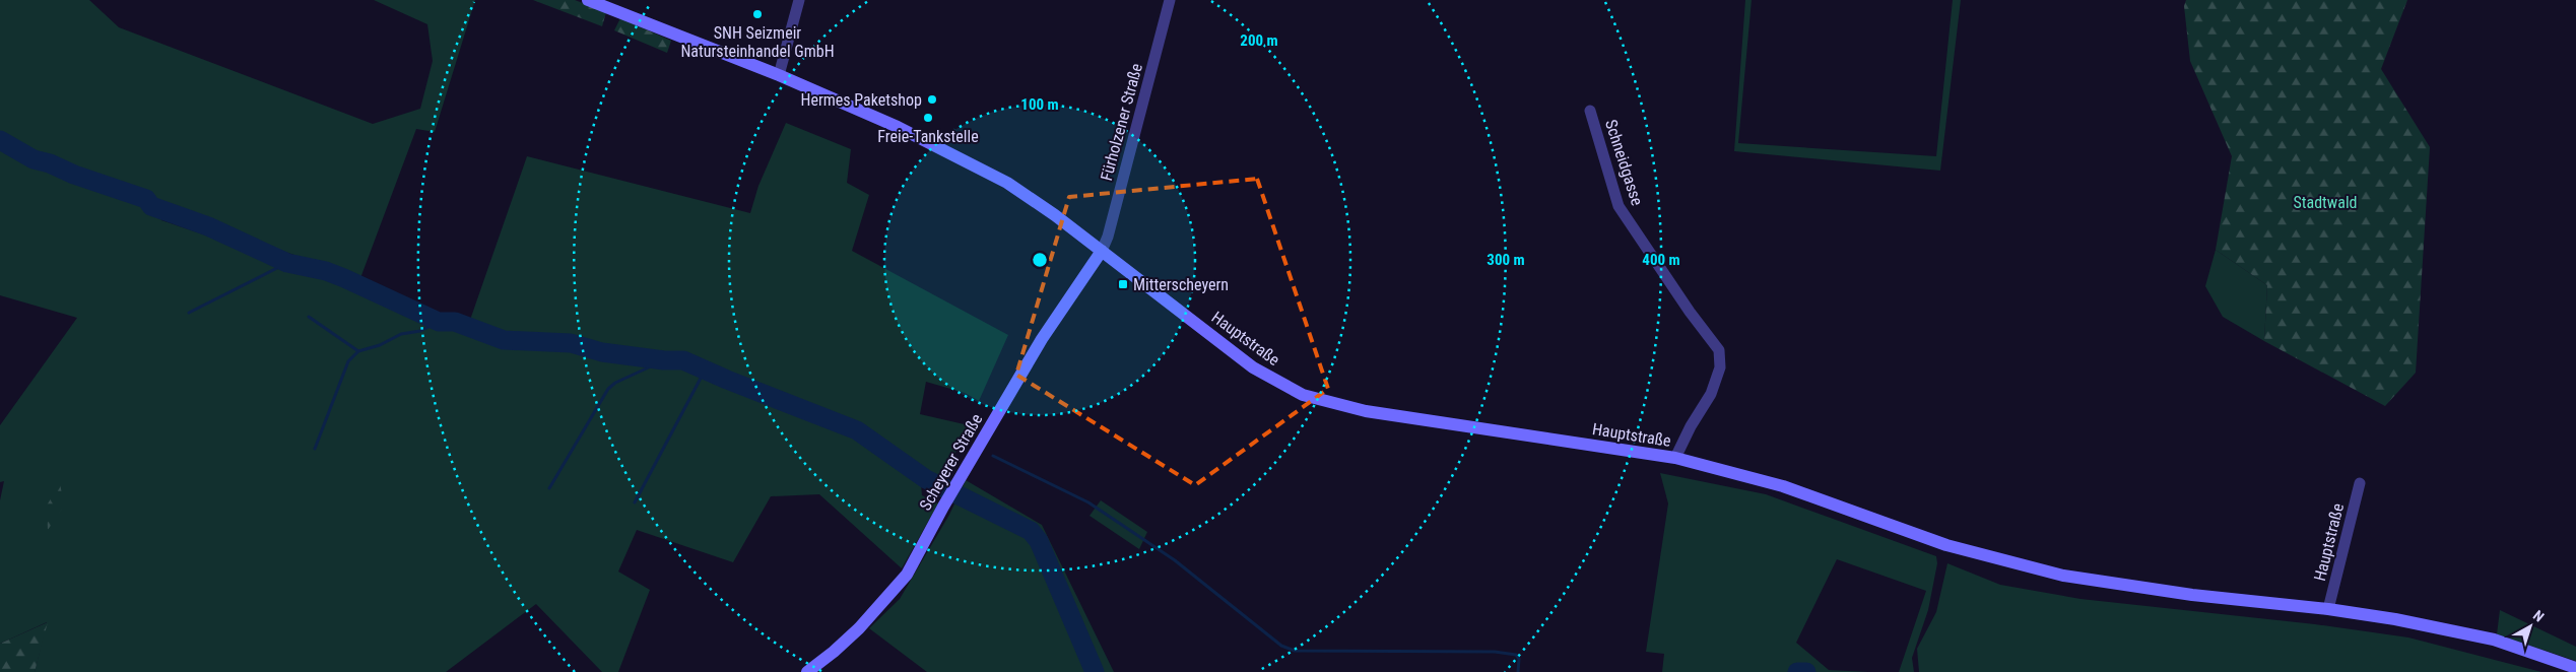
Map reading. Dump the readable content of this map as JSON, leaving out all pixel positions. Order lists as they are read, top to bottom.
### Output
{
  "streets": {
    "main road": ["Hauptstraße", "Scheyerer Straße"],
    "street": ["Fürholzener Straße", "Schneidgasse"]
  },
  "crossings": [
    ["Fürholzener Straße", "Hauptstraße"],
    ["Fürholzener Straße", "Scheyerer Straße"],
    ["Schneidgasse", "Hauptstraße"],
    ["Hauptstraße", "Scheyerer Straße"]
  ],
  "parks": ["Stadtwald"],
  "places": {
    "other": ["SNH Seizmeir Natursteinhandel GmbH", "Hermes Paketshop", "Freie-Tankstelle"],
    "transit": ["Mitterscheyern"]
  },
  "north": "top right",
  "rings": [
    "200 m",
    "100 m",
    "300 m",
    "400 m"
  ]
}
